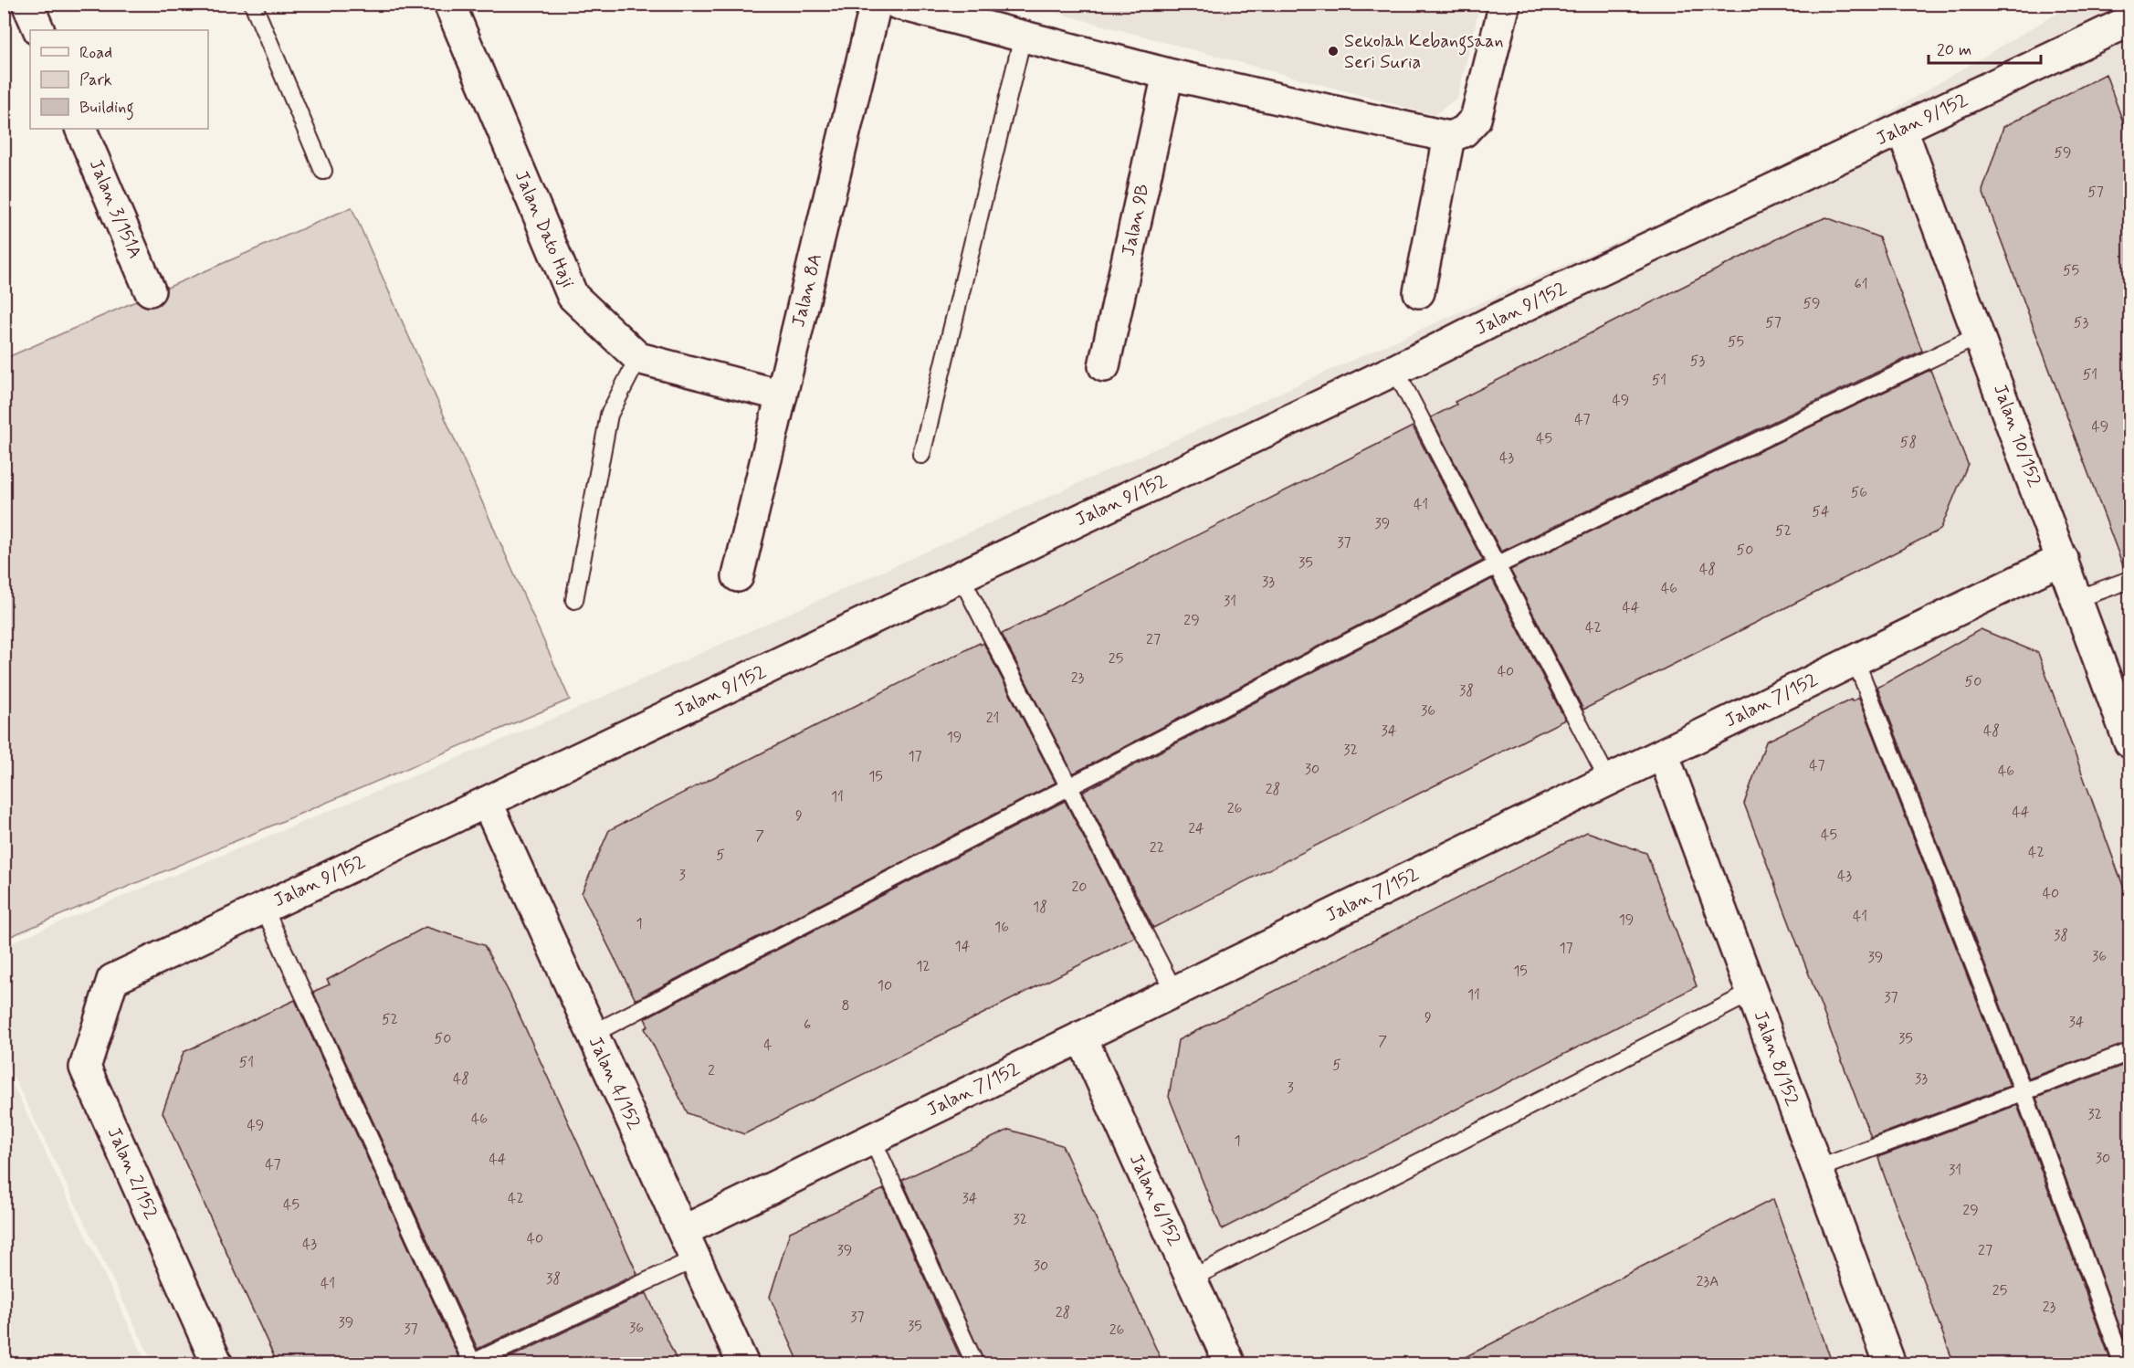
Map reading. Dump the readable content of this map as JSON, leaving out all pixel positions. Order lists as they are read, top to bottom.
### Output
{
  "streets": {
    "street": [
      "Jalan 9/152",
      "Jalan 3/151A",
      "Jalan 9B",
      "Jalan Dato Haji",
      "Jalan 8A",
      "Jalan 10/152",
      "Jalan 7/152",
      "Jalan 8/152",
      "Jalan 4/152",
      "Jalan 2/152",
      "Jalan 6/152"
    ]
  },
  "crossings": [
    ["Jalan 9/152", "Jalan 10/152"],
    ["Jalan 9/152", "Jalan 4/152"],
    ["Jalan 9/152", "Jalan 2/152"],
    ["Jalan Dato Haji", "Jalan 8A"],
    ["Jalan 10/152", "Jalan 7/152"],
    ["Jalan 7/152", "Jalan 8/152"],
    ["Jalan 7/152", "Jalan 4/152"],
    ["Jalan 7/152", "Jalan 6/152"]
  ],
  "places": ["Sekolah Kebangsaan Seri Suria"],
  "house_numbers": [
    "59",
    "57",
    "55",
    "61",
    "59",
    "57",
    "53",
    "55",
    "53",
    "51",
    "51",
    "49",
    "47",
    "49",
    "45",
    "58",
    "43",
    "56",
    "41",
    "54",
    "39",
    "52",
    "37",
    "50",
    "35",
    "48",
    "33",
    "46",
    "31",
    "44",
    "29",
    "42",
    "27",
    "25",
    "40",
    "23",
    "50",
    "38",
    "36",
    "21",
    "34",
    "48",
    "19",
    "32",
    "17",
    "47",
    "30",
    "46",
    "15",
    "28",
    "11",
    "26",
    "44",
    "9",
    "24",
    "45",
    "7",
    "22",
    "42",
    "5",
    "3",
    "43",
    "20",
    "40",
    "18",
    "41",
    "19",
    "1",
    "16",
    "38",
    "14",
    "17",
    "36",
    "39",
    "12",
    "15",
    "10",
    "11",
    "37",
    "8",
    "9",
    "52",
    "34",
    "6",
    "50",
    "35",
    "7",
    "4",
    "51",
    "5",
    "2",
    "48",
    "33",
    "3",
    "32",
    "46",
    "49",
    "1",
    "30",
    "44",
    "47",
    "31",
    "42",
    "34",
    "45",
    "29",
    "32",
    "40",
    "43",
    "39",
    "27",
    "30",
    "38",
    "23A",
    "41",
    "25",
    "23",
    "28",
    "37",
    "39",
    "35",
    "36",
    "37",
    "26"
  ],
  "legend": ["Road", "Park", "Building"],
  "scale_bar": "20 m"
}
